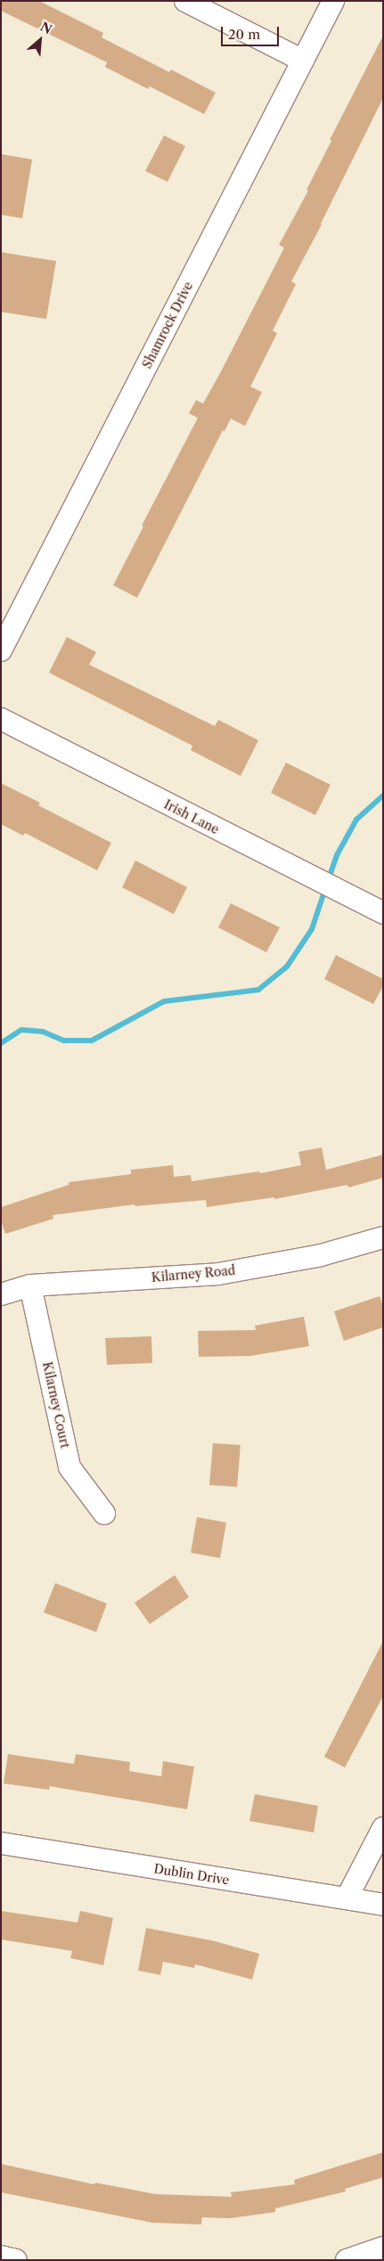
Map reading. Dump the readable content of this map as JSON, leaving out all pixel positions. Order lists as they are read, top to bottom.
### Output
{
  "streets": {
    "street": [
      "Shamrock Drive",
      "Irish Lane",
      "Kilarney Road",
      "Kilarney Court",
      "Dublin Drive"
    ]
  },
  "crossings": [
    ["Kilarney Road", "Kilarney Court"]
  ],
  "scale_bar": "20 m",
  "north": "top right"
}
